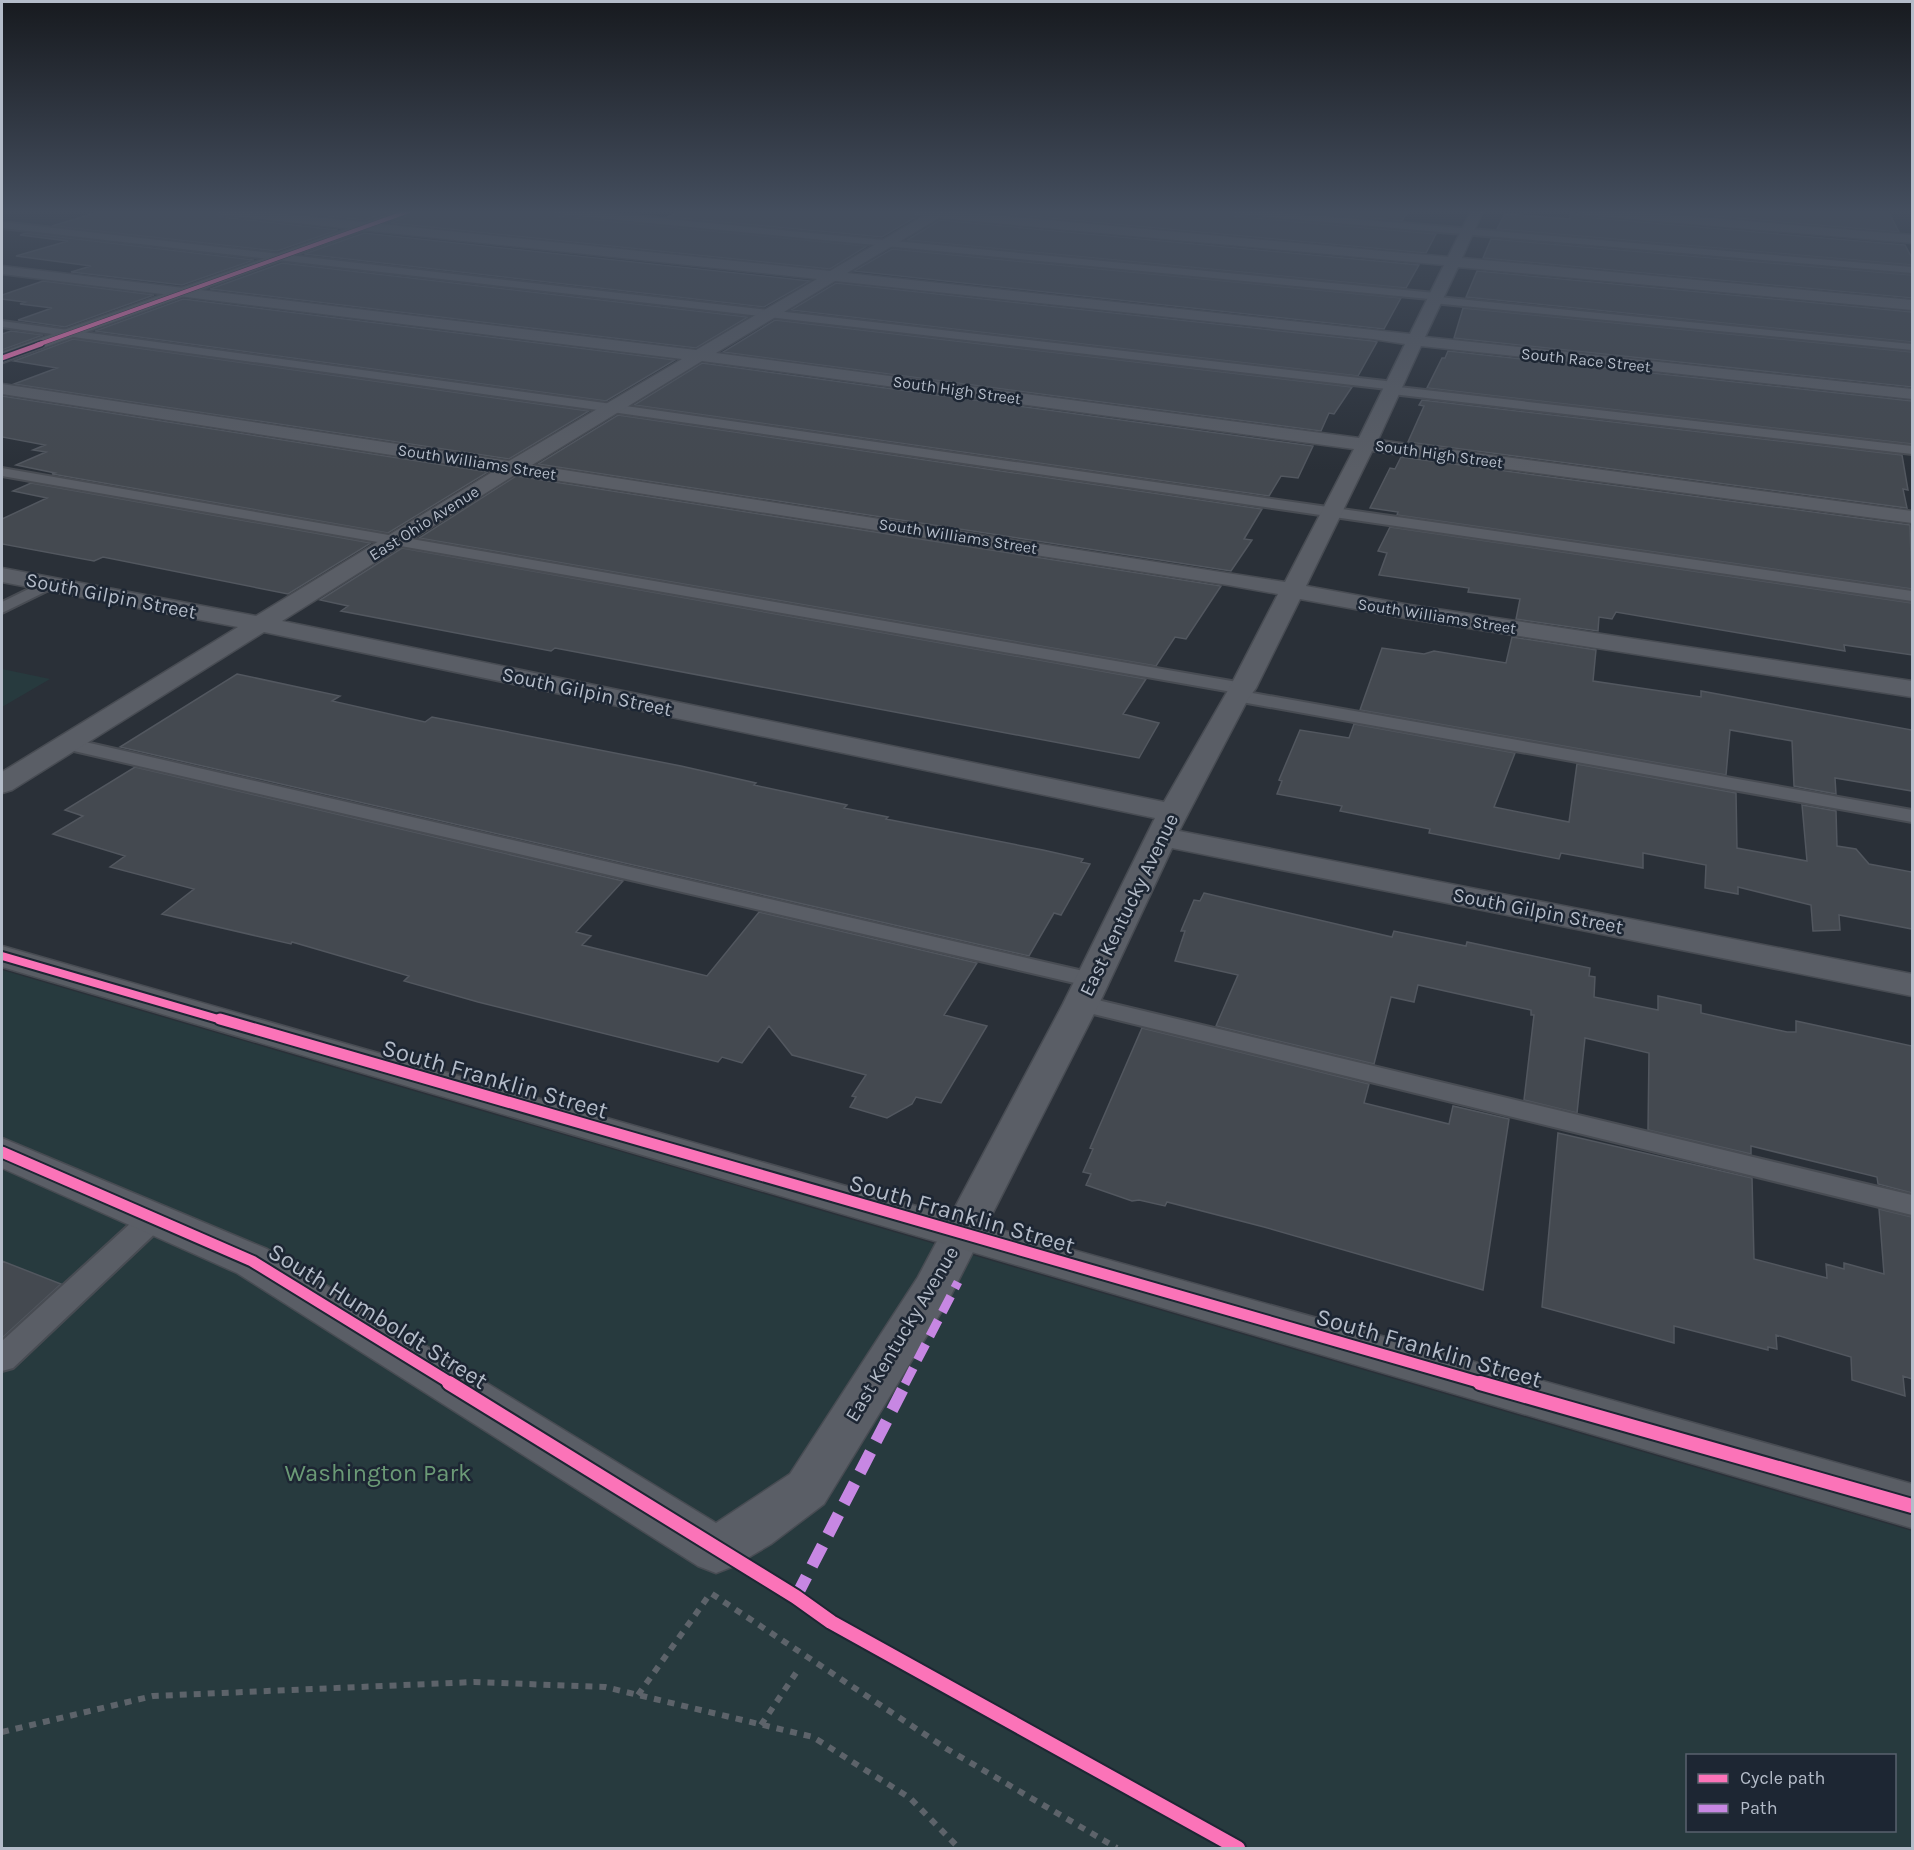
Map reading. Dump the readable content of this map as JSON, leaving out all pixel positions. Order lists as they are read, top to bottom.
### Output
{
  "streets": {
    "street": [
      "South Race Street",
      "South High Street",
      "South Williams Street",
      "East Ohio Avenue",
      "South Gilpin Street",
      "East Kentucky Avenue",
      "South Franklin Street",
      "South Humboldt Street"
    ]
  },
  "crossings": [
    ["South Race Street", "East Kentucky Avenue"],
    ["South High Street", "East Ohio Avenue"],
    ["South High Street", "East Kentucky Avenue"],
    ["South Williams Street", "East Ohio Avenue"],
    ["South Williams Street", "East Kentucky Avenue"],
    ["East Ohio Avenue", "South Gilpin Street"],
    ["South Gilpin Street", "East Kentucky Avenue"],
    ["East Kentucky Avenue", "South Franklin Street"],
    ["East Kentucky Avenue", "South Humboldt Street"]
  ],
  "parks": ["Washington Park"],
  "legend": ["Cycle path", "Path"]
}
